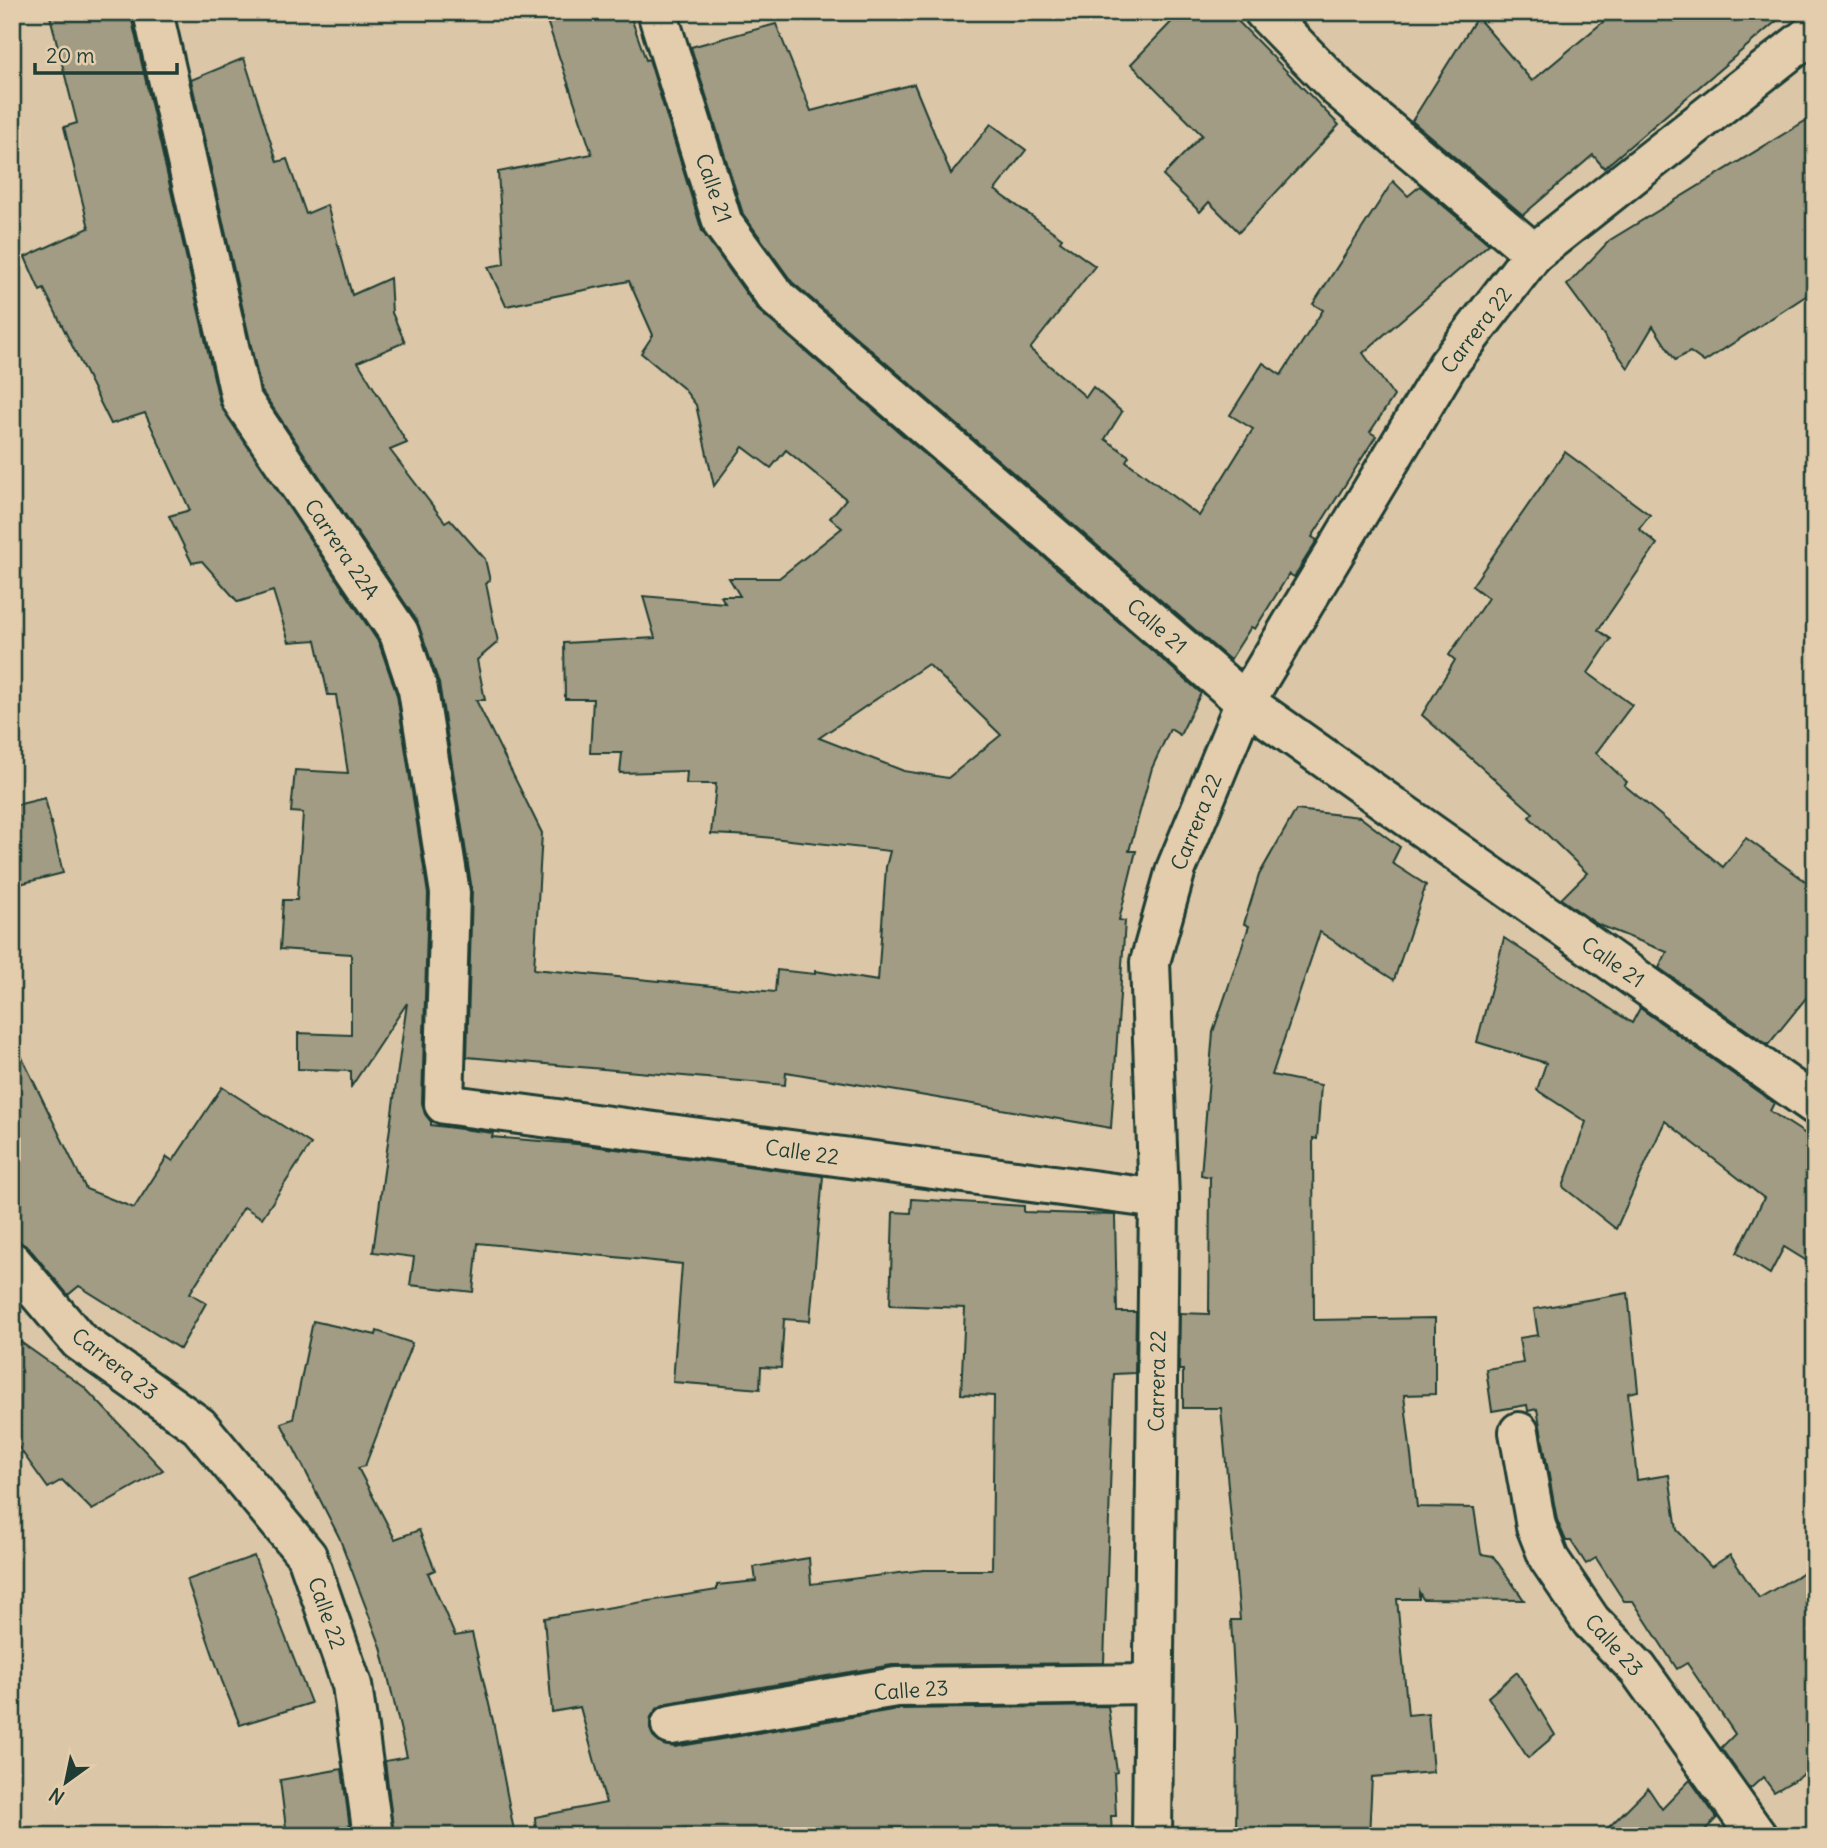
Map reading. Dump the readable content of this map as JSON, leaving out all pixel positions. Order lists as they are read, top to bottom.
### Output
{
  "streets": {
    "street": [
      "Calle 21",
      "Carrera 22",
      "Carrera 22A",
      "Calle 22",
      "Carrera 23",
      "Calle 23"
    ]
  },
  "crossings": [
    ["Calle 21", "Carrera 22"],
    ["Carrera 22", "Calle 22"],
    ["Carrera 22", "Calle 23"],
    ["Carrera 22A", "Calle 22"],
    ["Calle 22", "Carrera 23"]
  ],
  "scale_bar": "20 m",
  "north": "bottom left"
}
